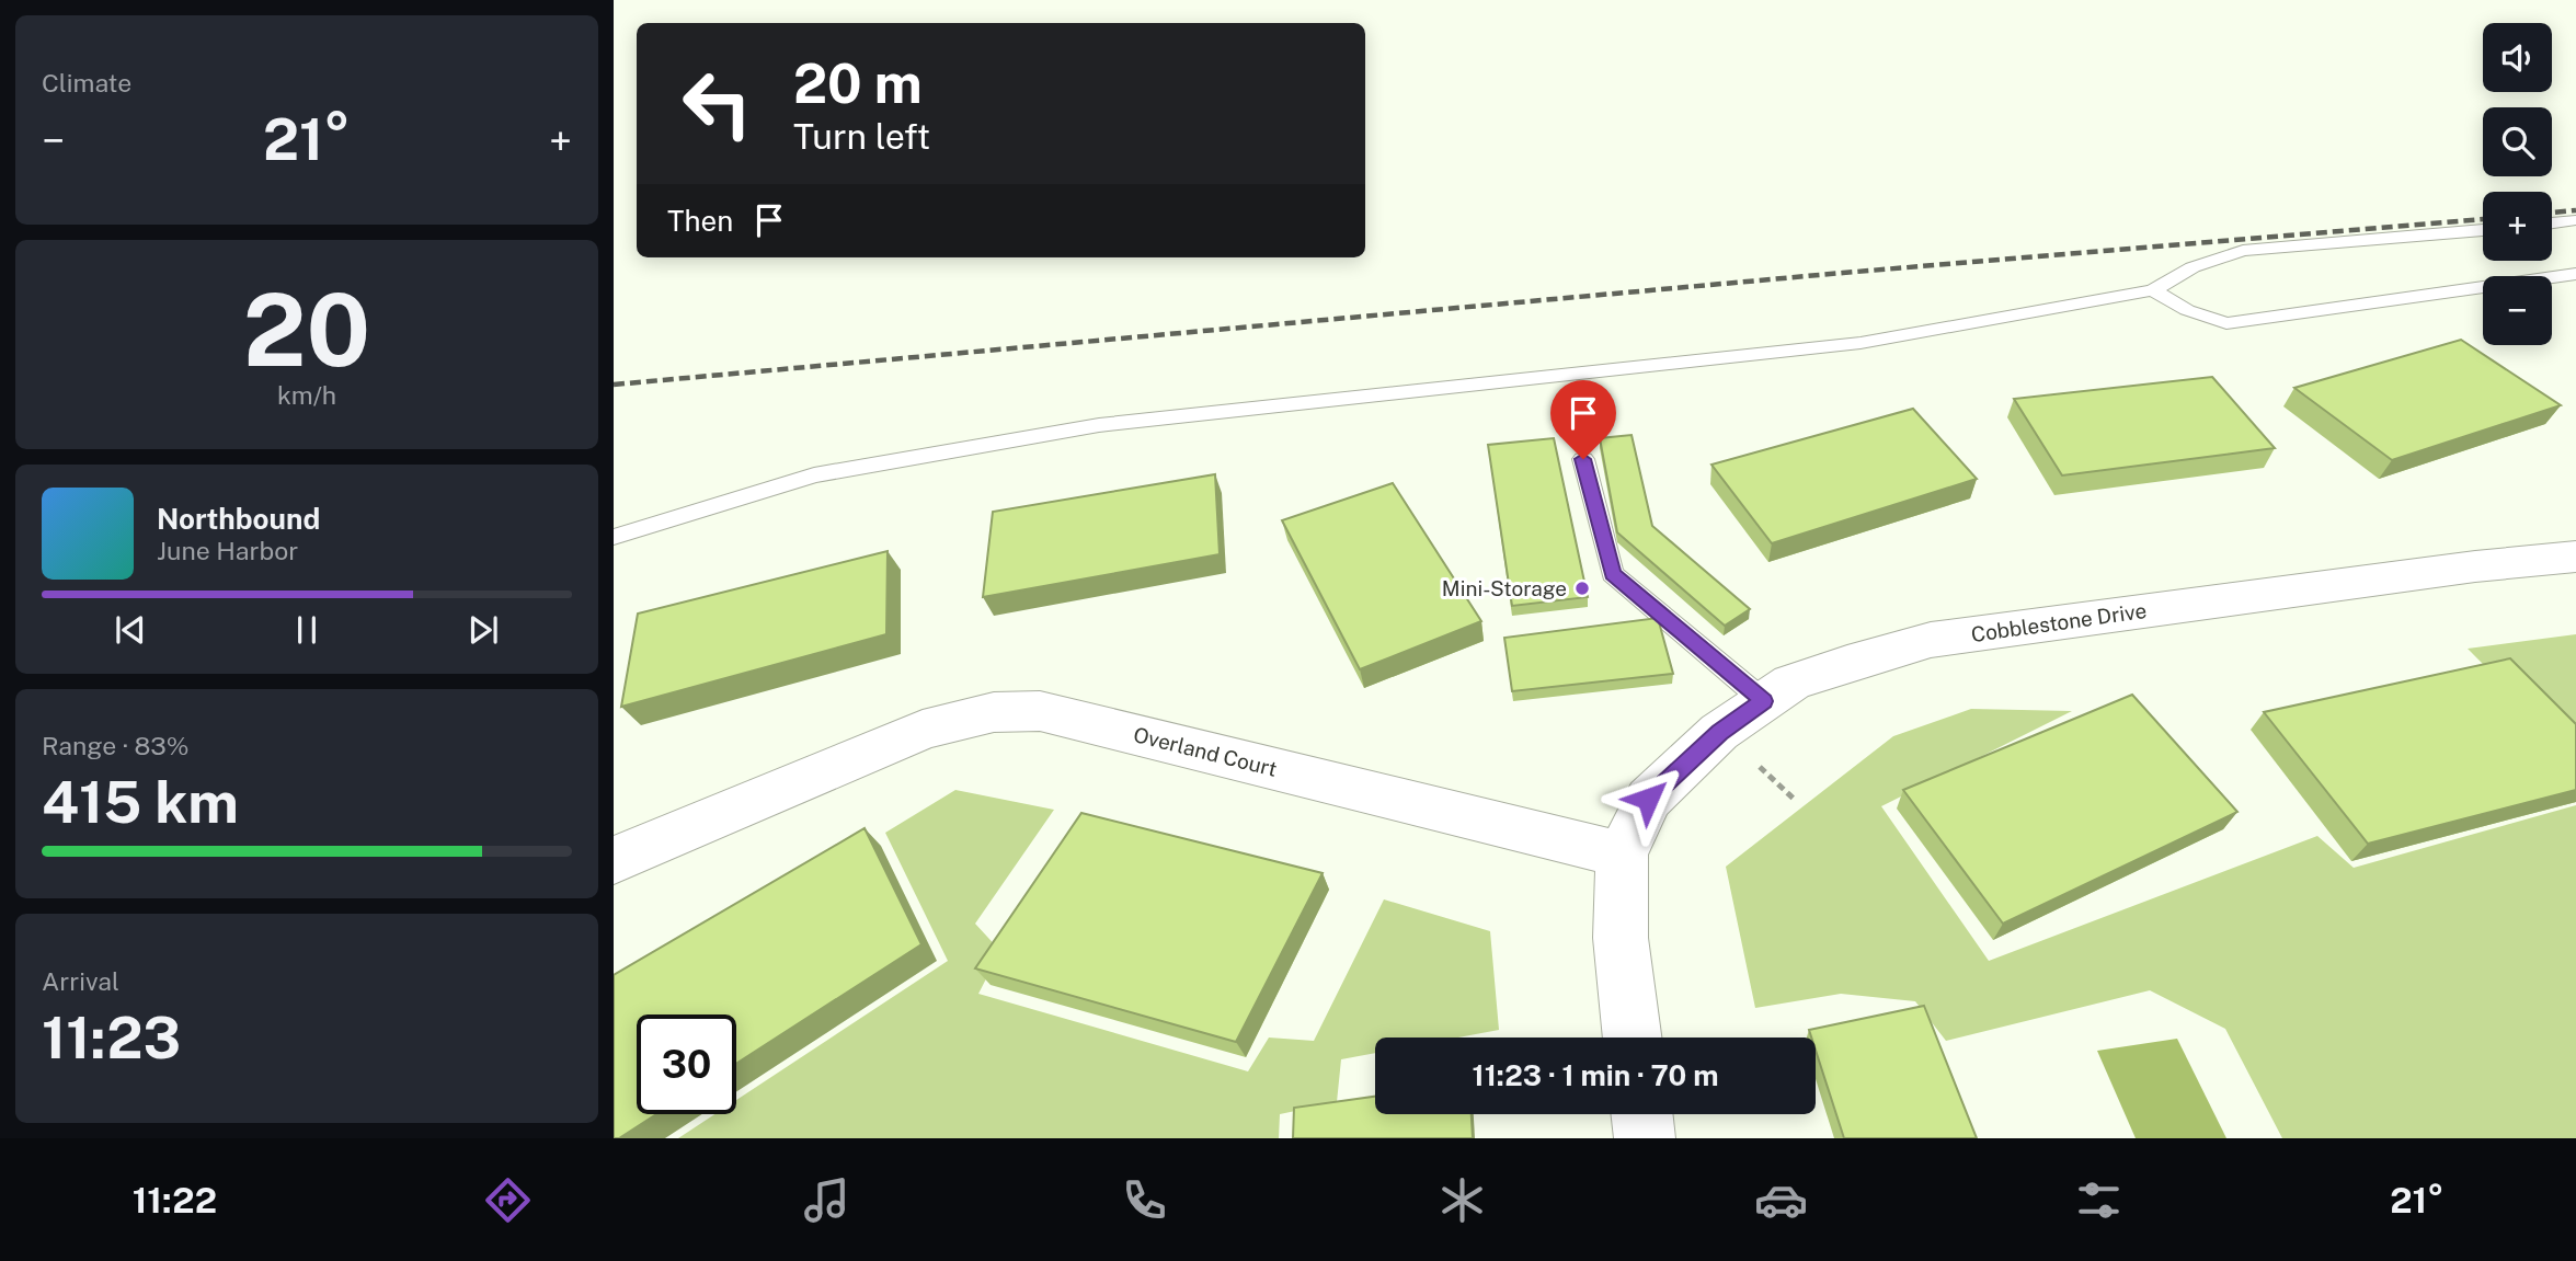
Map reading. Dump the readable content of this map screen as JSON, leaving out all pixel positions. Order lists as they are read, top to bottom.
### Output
{
  "streets": {
    "street": ["Cobblestone Drive", "Overland Court"]
  },
  "crossings": [
    ["Cobblestone Drive", "Overland Court"]
  ],
  "places": ["Mini-Storage"],
  "page": {
    "tile": [
      "Climate",
      ["20", "km/h"],
      ["Range · 83%", "415 km"],
      ["Arrival", "11:23"]
    ],
    "map_buttons": ["+", "−"],
    "turn": ["20 m", "Turn left"],
    "heat": ["−", "21°", "+"],
    "then": "Then",
    "song": ["Northbound", "June Harbor"],
    "limit": "30",
    "trip": "11:23 · 1 min · 70 m",
    "tabs": ["11:22", "21°"]
  }
}
